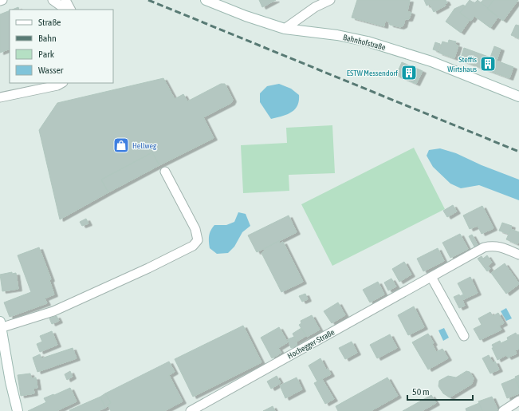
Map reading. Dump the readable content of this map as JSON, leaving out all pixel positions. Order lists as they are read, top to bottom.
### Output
{
  "streets": {
    "street": ["Bahnhofstraße", "Hochegger-Straße"]
  },
  "places": {
    "building": ["Steffis Wirtshaus", "ESTW Messendorf"],
    "shop": ["Hellweg"]
  },
  "legend": [
    "Straße",
    "Bahn",
    "Park",
    "Wasser"
  ],
  "scale_bar": "50 m"
}
